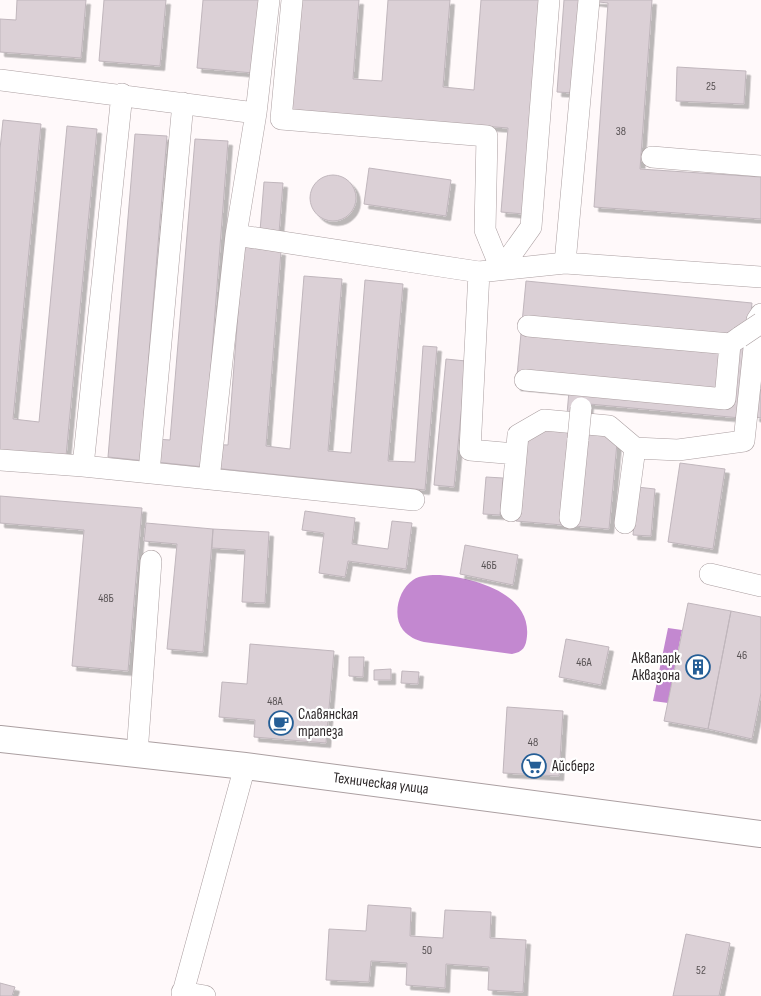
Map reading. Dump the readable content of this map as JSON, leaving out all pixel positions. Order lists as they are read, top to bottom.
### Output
{
  "streets": {
    "main road": ["Техническая улица"]
  },
  "places": {
    "building": ["Аквапарк Аквазона"],
    "cafe": ["Славянская трапеза"],
    "supermarket": ["Айсберг"]
  },
  "house_numbers": [
    "25",
    "38",
    "46Б",
    "48Б",
    "46",
    "46А",
    "48А",
    "48",
    "50",
    "52"
  ]
}
